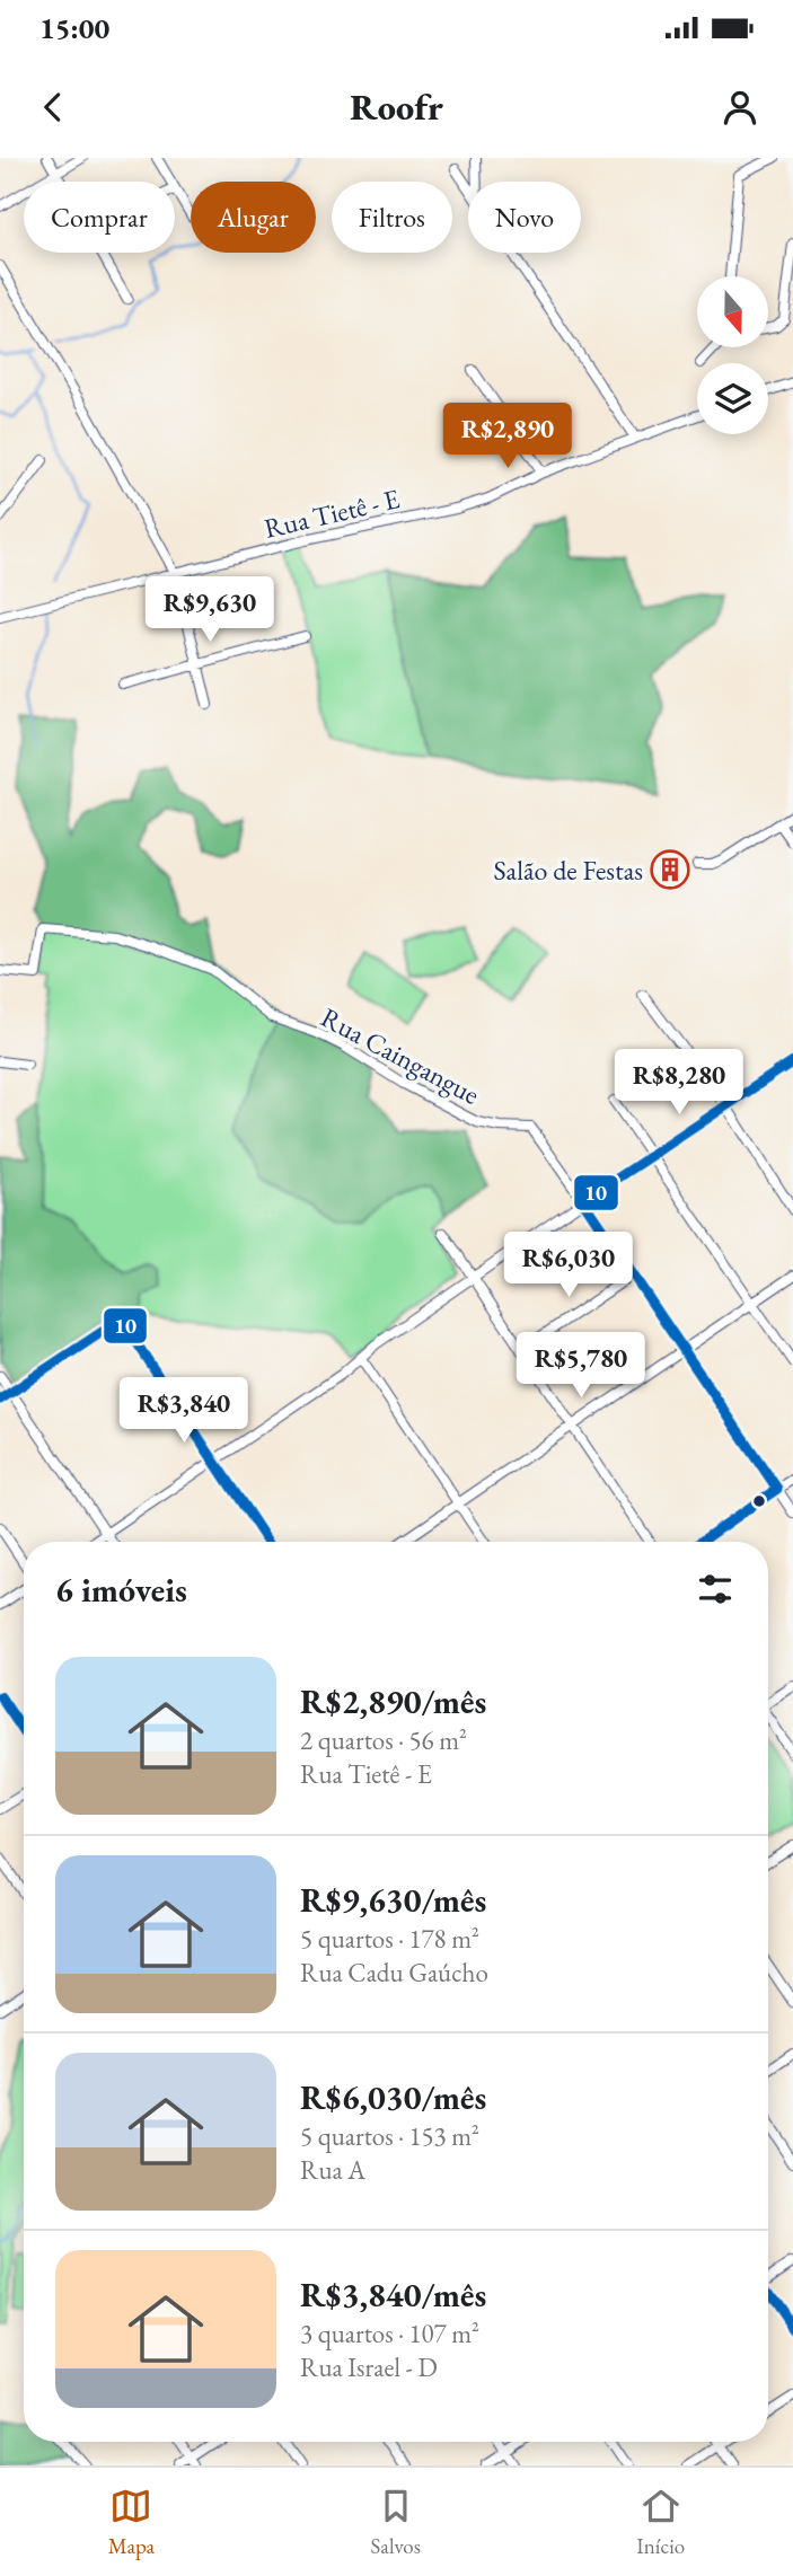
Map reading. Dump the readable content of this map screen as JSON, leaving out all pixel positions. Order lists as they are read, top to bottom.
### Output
{
  "streets": {
    "street": ["Rua Tietê - E", "Rua Caingangue"]
  },
  "places": {
    "building": ["Salão de Festas"]
  },
  "lines": ["transit line 10"],
  "north": "bottom",
  "page": {
    "status": "15:00",
    "header": "Roofr",
    "chip": [
      "Comprar",
      "Alugar",
      "Filtros",
      "Novo"
    ],
    "price": [
      "R$2,890",
      "R$9,630",
      "R$8,280",
      "R$6,030",
      "R$5,780",
      "R$3,840"
    ],
    "heading": "6 imóveis",
    "list": [
      {
        "name": "R$2,890/mês",
        "note": "2 quartos · 56 m² · Rua Tietê - E"
      },
      {
        "name": "R$9,630/mês",
        "note": "5 quartos · 178 m² · Rua Cadu Gaúcho"
      },
      {
        "name": "R$6,030/mês",
        "note": "5 quartos · 153 m² · Rua A"
      },
      {
        "name": "R$3,840/mês",
        "note": "3 quartos · 107 m² · Rua Israel - D"
      }
    ],
    "tabs": ["Mapa", "Salvos", "Início"]
  }
}
